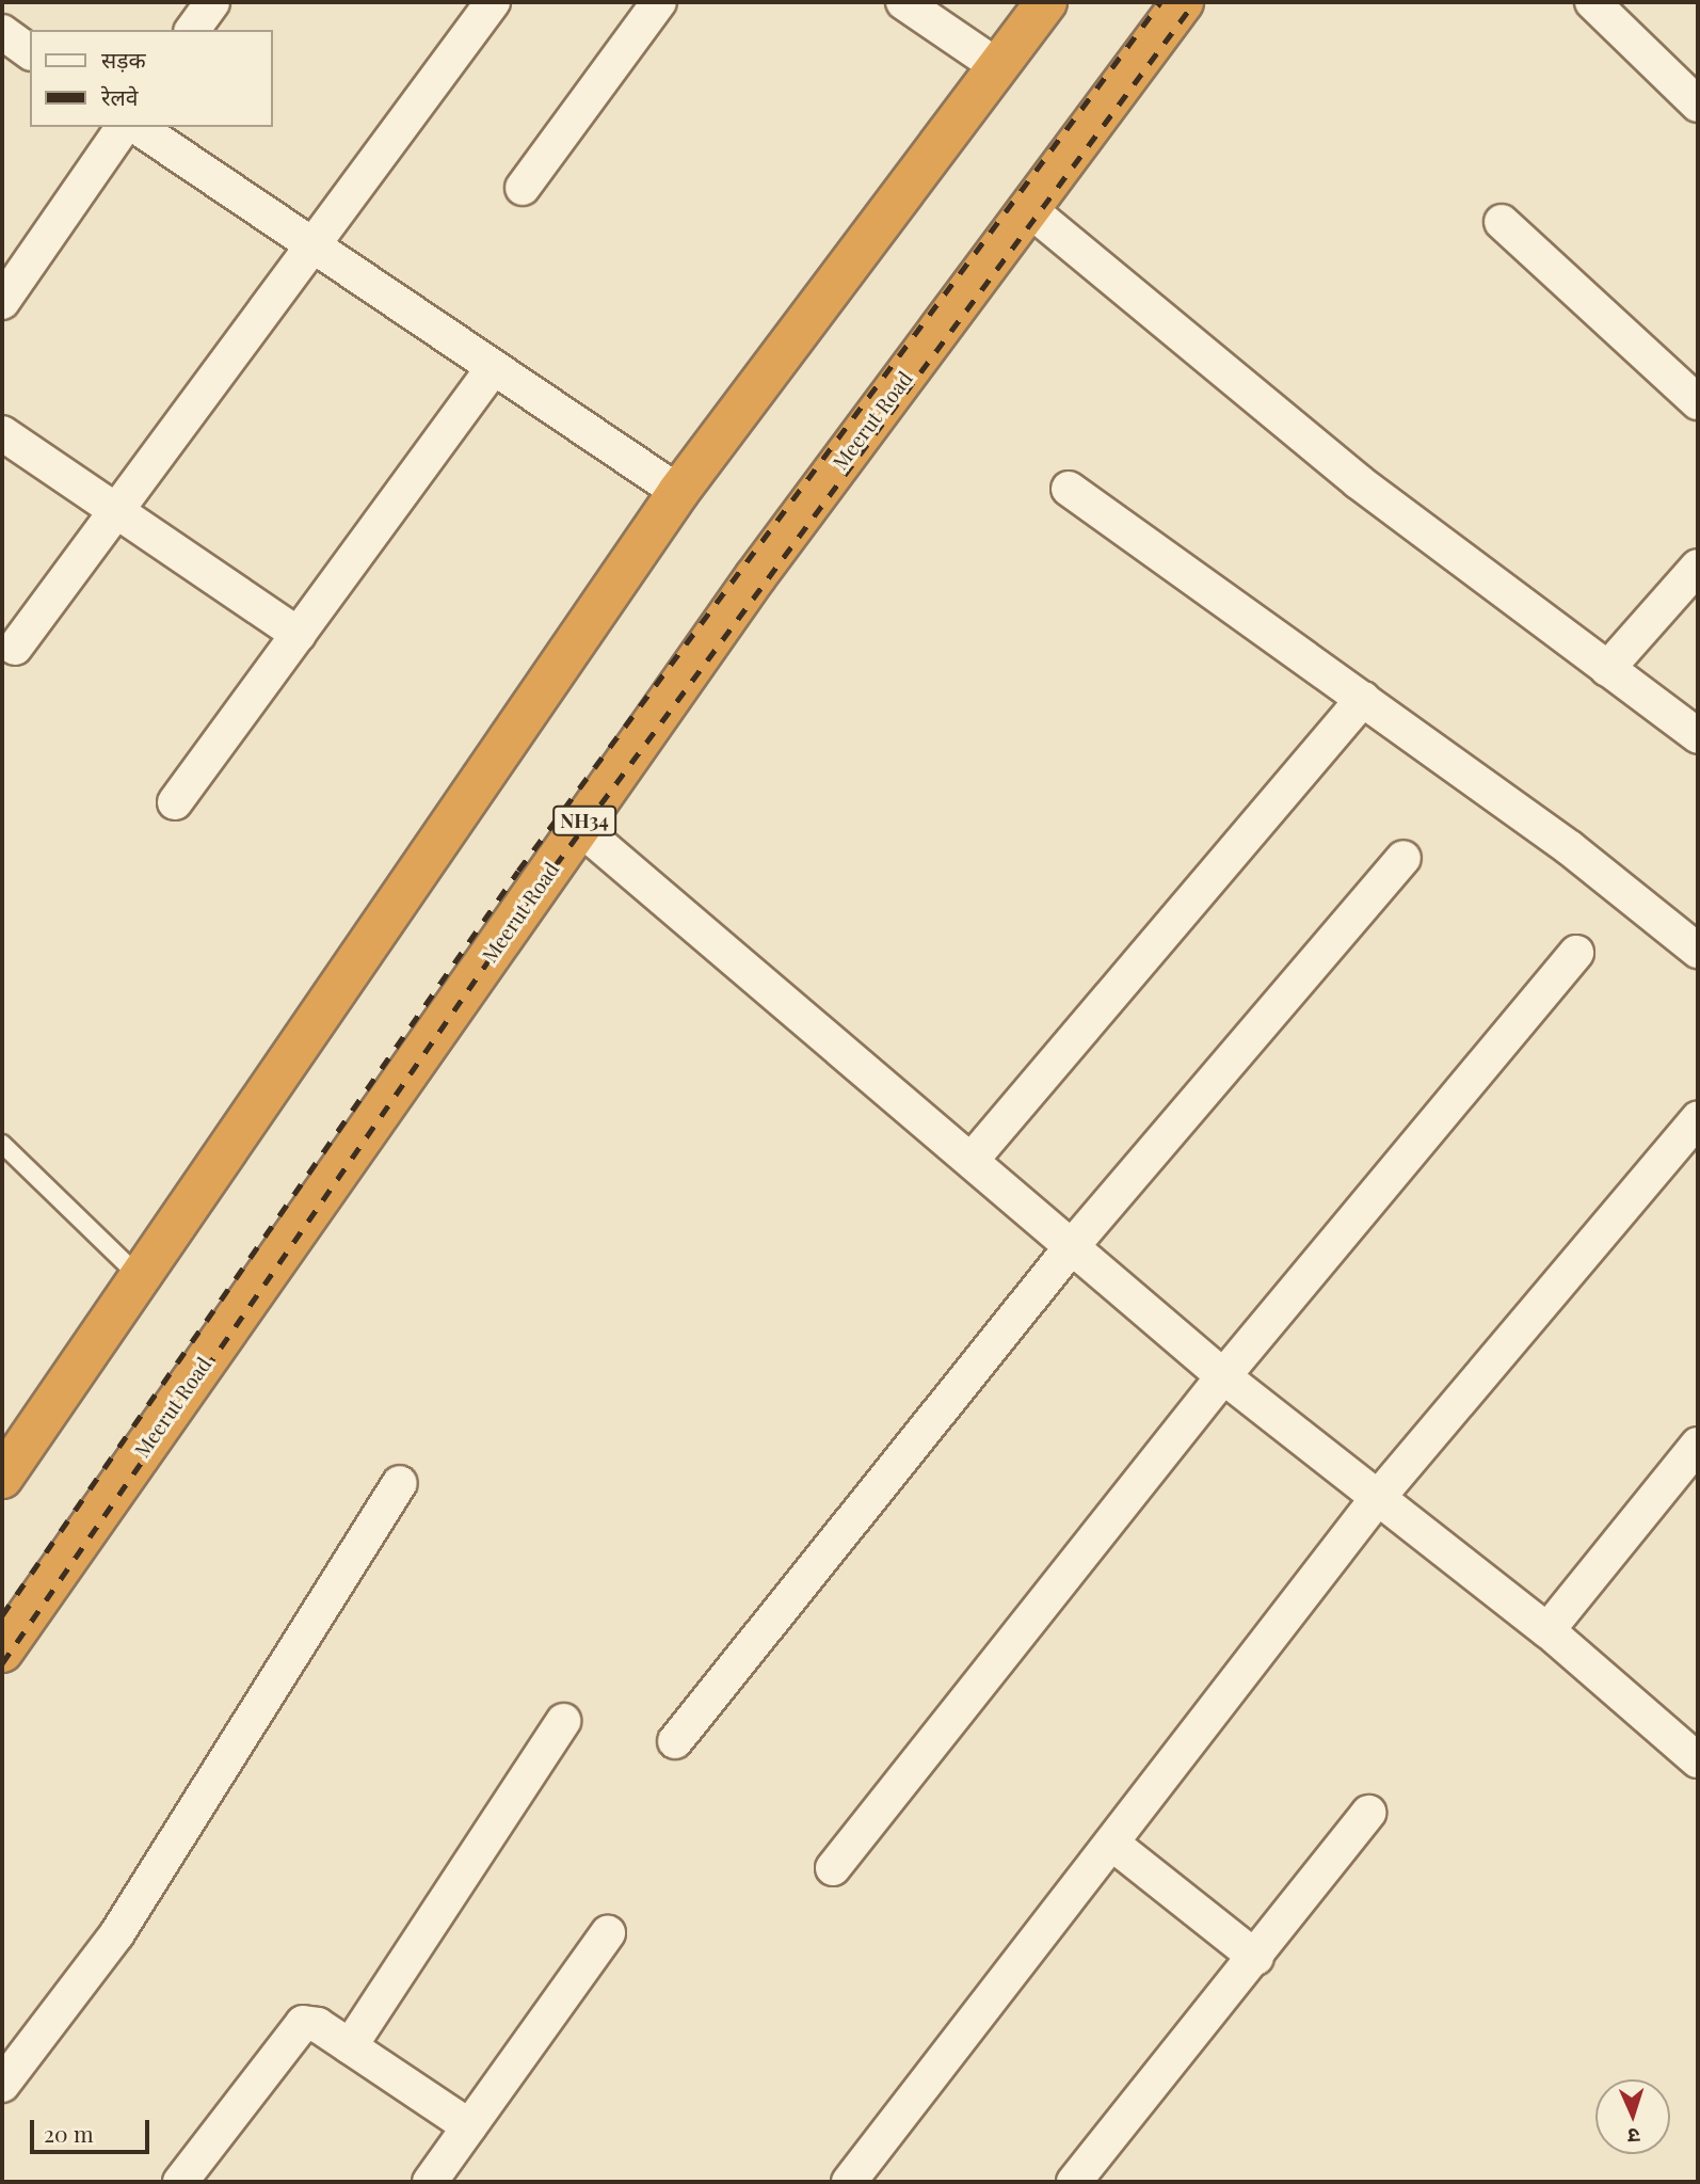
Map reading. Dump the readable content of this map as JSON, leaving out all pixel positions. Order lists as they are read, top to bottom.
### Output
{
  "streets": {
    "highway": ["Meerut Road", "NH34"]
  },
  "legend": ["सड़क", "रेलवे"],
  "scale_bar": "20 m",
  "north": "bottom"
}
